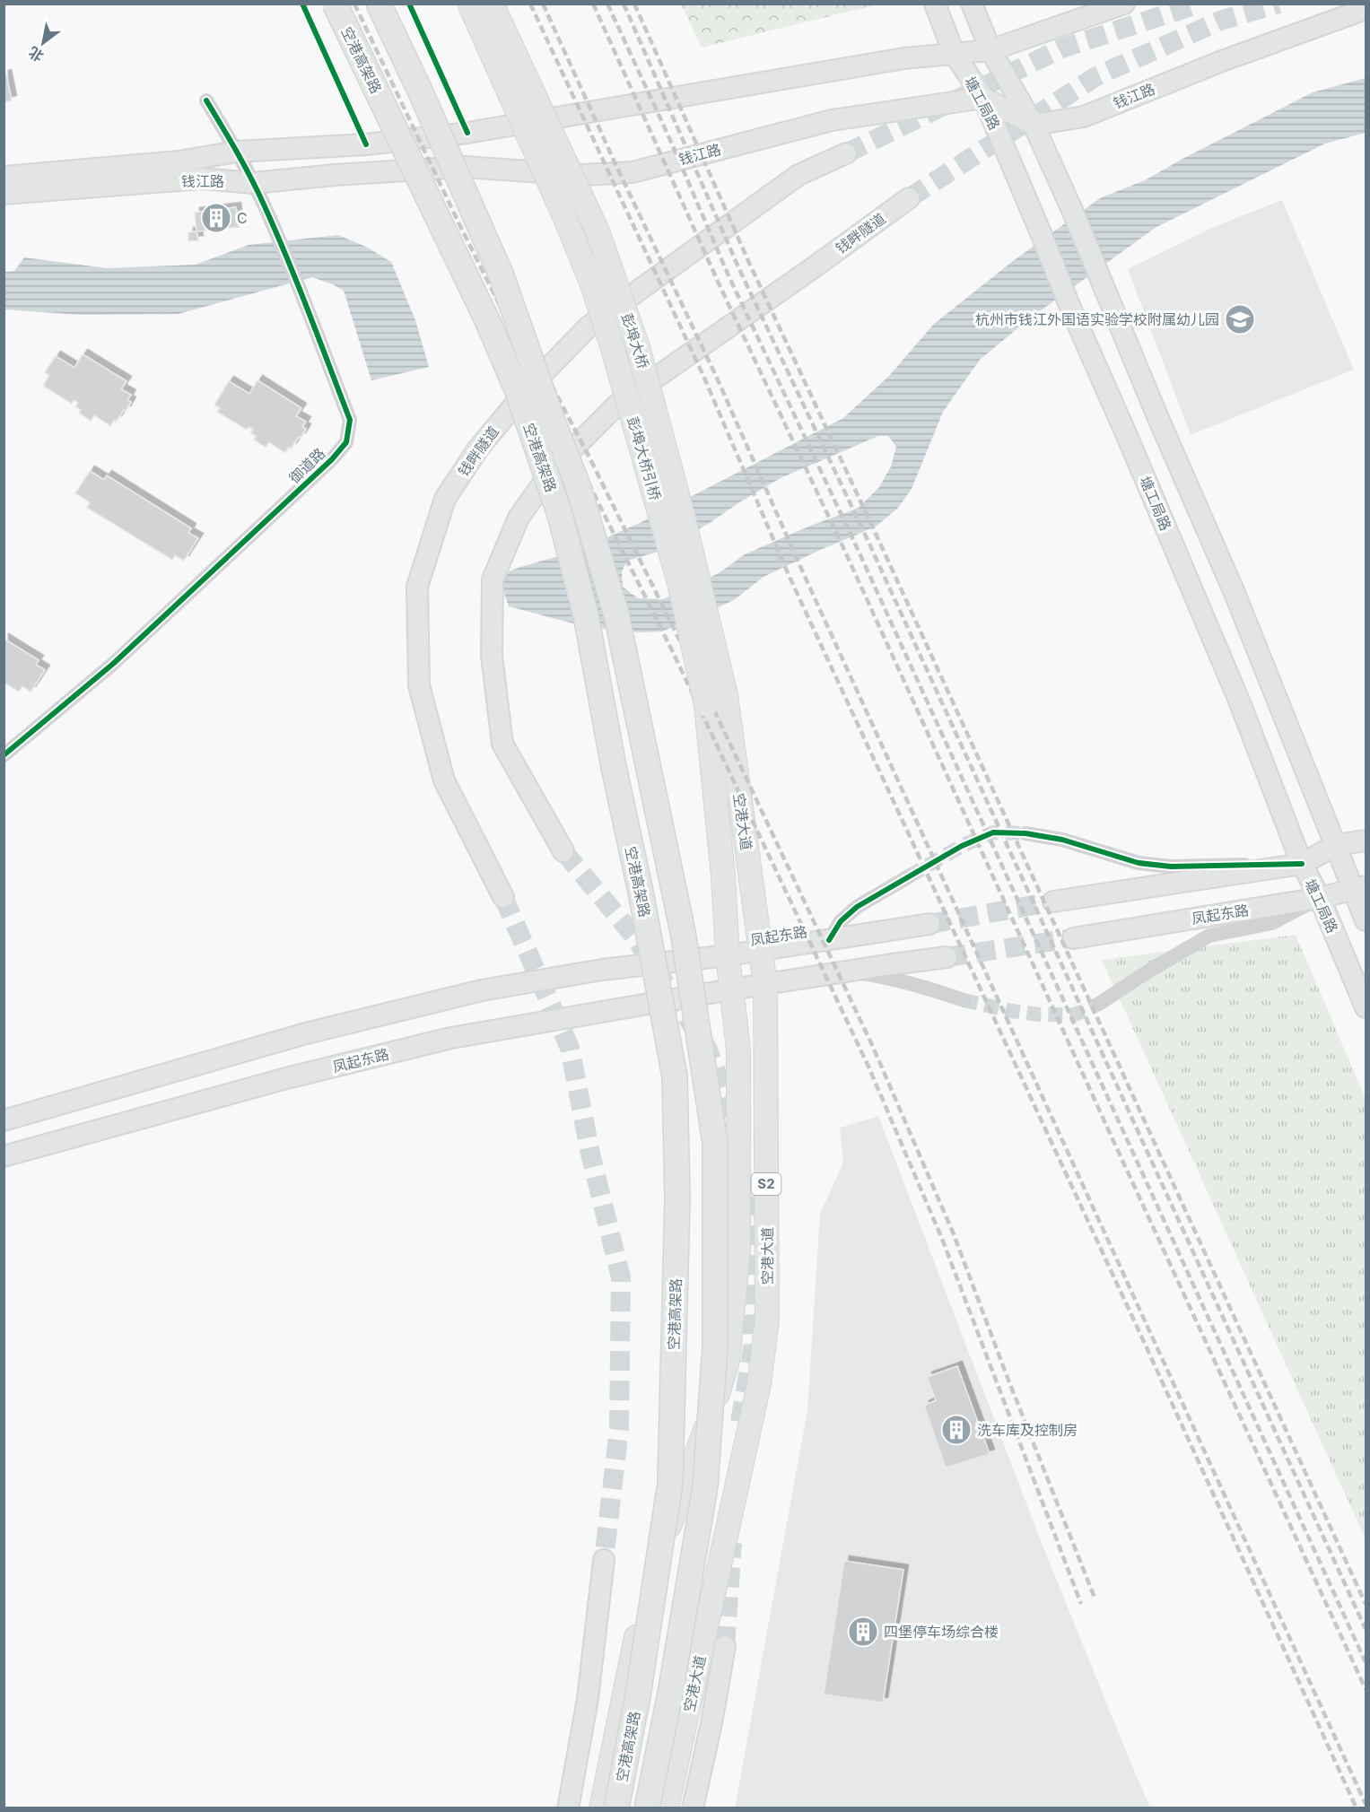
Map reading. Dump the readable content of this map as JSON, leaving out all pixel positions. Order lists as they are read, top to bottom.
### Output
{
  "streets": {
    "highway": ["空港高架路"],
    "main road": [
      "钱江路",
      "塘工局路",
      "钱畔隧道",
      "彭埠大桥",
      "彭埠大桥引桥",
      "空港大道",
      "凤起东路",
      "S2"
    ],
    "street": ["御道路"]
  },
  "crossings": [
    ["钱江路", "塘工局路"],
    ["钱江路", "御道路"],
    ["塘工局路", "凤起东路"],
    ["彭埠大桥", "彭埠大桥引桥"],
    ["彭埠大桥", "空港大道"],
    ["彭埠大桥引桥", "空港大道"],
    ["空港大道", "凤起东路"]
  ],
  "places": {
    "building": ["C", "洗车库及控制房", "四堡停车场综合楼"],
    "school or university": ["杭州市钱江外国语实验学校附属幼儿园"]
  },
  "north": "bottom left"
}
